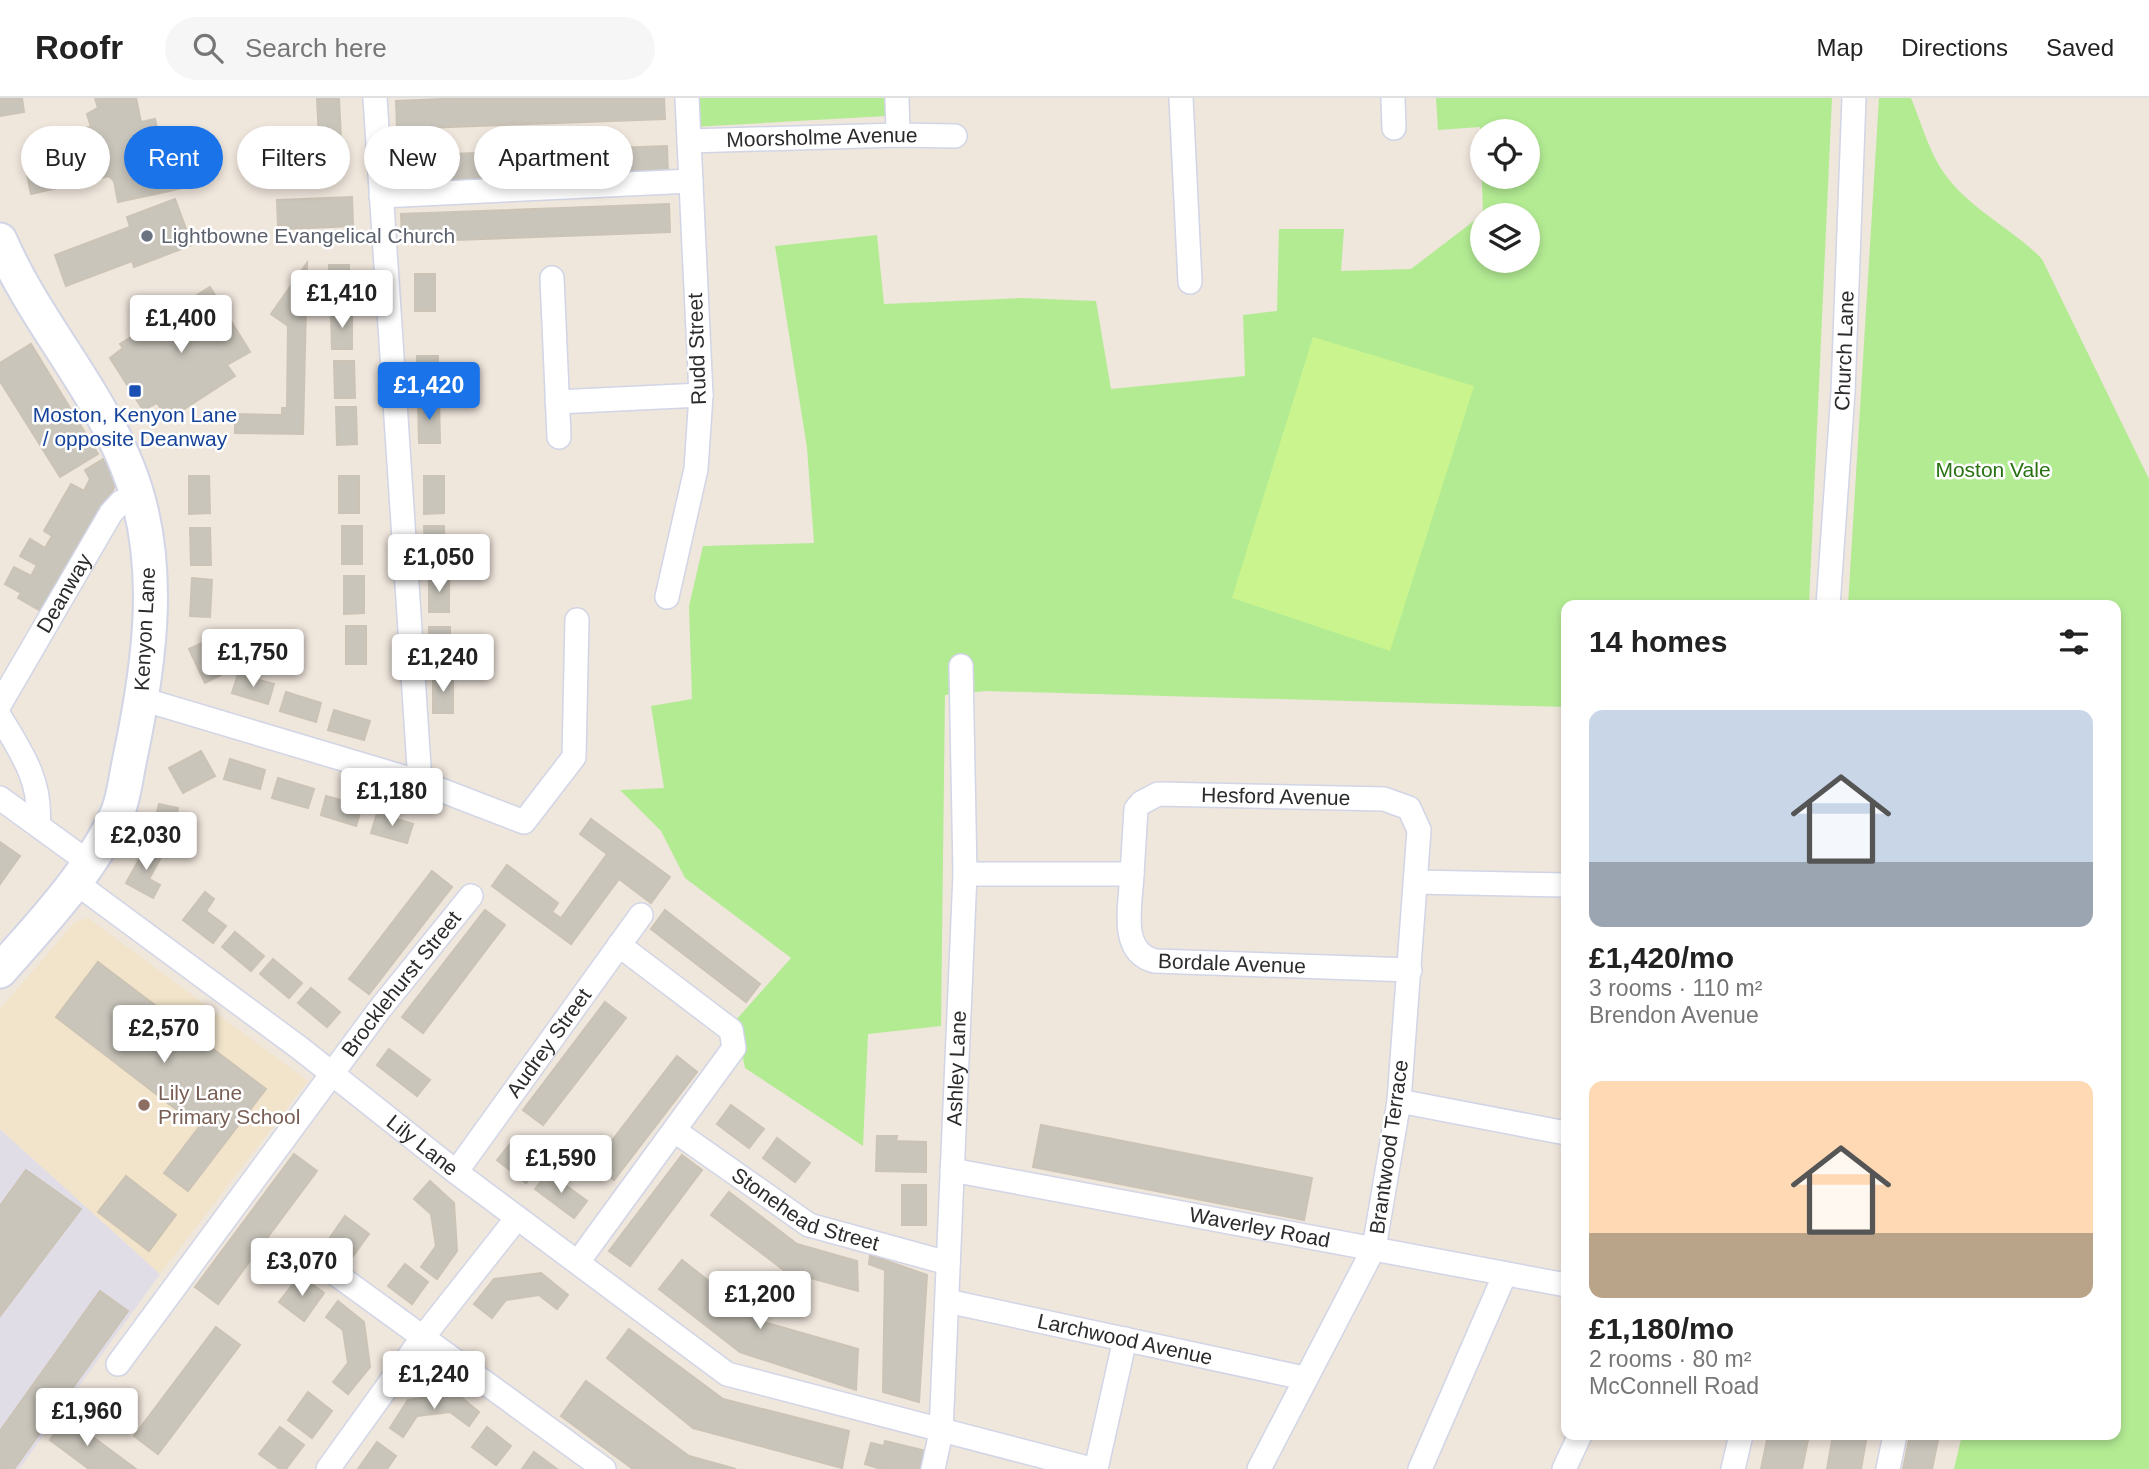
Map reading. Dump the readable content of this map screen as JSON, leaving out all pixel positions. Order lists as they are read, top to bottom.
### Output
{
  "streets": {
    "street": [
      "Moorsholme Avenue",
      "Rudd Street",
      "Church Lane",
      "Deanway",
      "Kenyon Lane",
      "Hesford Avenue",
      "Bordale Avenue",
      "Brocklehurst Street",
      "Audrey Street",
      "Ashley Lane",
      "Lily Lane",
      "Brantwood Terrace",
      "Stonehead Street",
      "Waverley Road",
      "Larchwood Avenue"
    ]
  },
  "crossings": [
    ["Moorsholme Avenue", "Rudd Street"],
    ["Deanway", "Kenyon Lane"],
    ["Kenyon Lane", "Lily Lane"],
    ["Hesford Avenue", "Bordale Avenue"],
    ["Hesford Avenue", "Brantwood Terrace"],
    ["Bordale Avenue", "Brantwood Terrace"],
    ["Brocklehurst Street", "Lily Lane"],
    ["Audrey Street", "Lily Lane"],
    ["Ashley Lane", "Lily Lane"],
    ["Ashley Lane", "Stonehead Street"],
    ["Ashley Lane", "Waverley Road"],
    ["Ashley Lane", "Larchwood Avenue"],
    ["Brantwood Terrace", "Waverley Road"],
    ["Brantwood Terrace", "Larchwood Avenue"]
  ],
  "parks": ["Moston Vale"],
  "places": {
    "other": ["Lightbowne Evangelical Church", "Lily Lane Primary School"],
    "transit": ["Moston, Kenyon Lane / opposite Deanway"]
  },
  "page": {
    "header": "Roofr",
    "search": "Search here",
    "nav": ["Map", "Directions", "Saved"],
    "chip": [
      "Buy",
      "Rent",
      "Filters",
      "New",
      "Apartment"
    ],
    "price": [
      "£1,410",
      "£1,400",
      "£1,420",
      "£1,050",
      "£1,750",
      "£1,240",
      "£1,180",
      "£2,030",
      "£2,570",
      "£1,590",
      "£3,070",
      "£1,200",
      "£1,240",
      "£1,960"
    ],
    "heading": "14 homes",
    "list": [
      {
        "name": "£1,420/mo",
        "note": "3 rooms · 110 m² · Brendon Avenue"
      },
      {
        "name": "£1,180/mo",
        "note": "2 rooms · 80 m² · McConnell Road"
      }
    ]
  }
}
